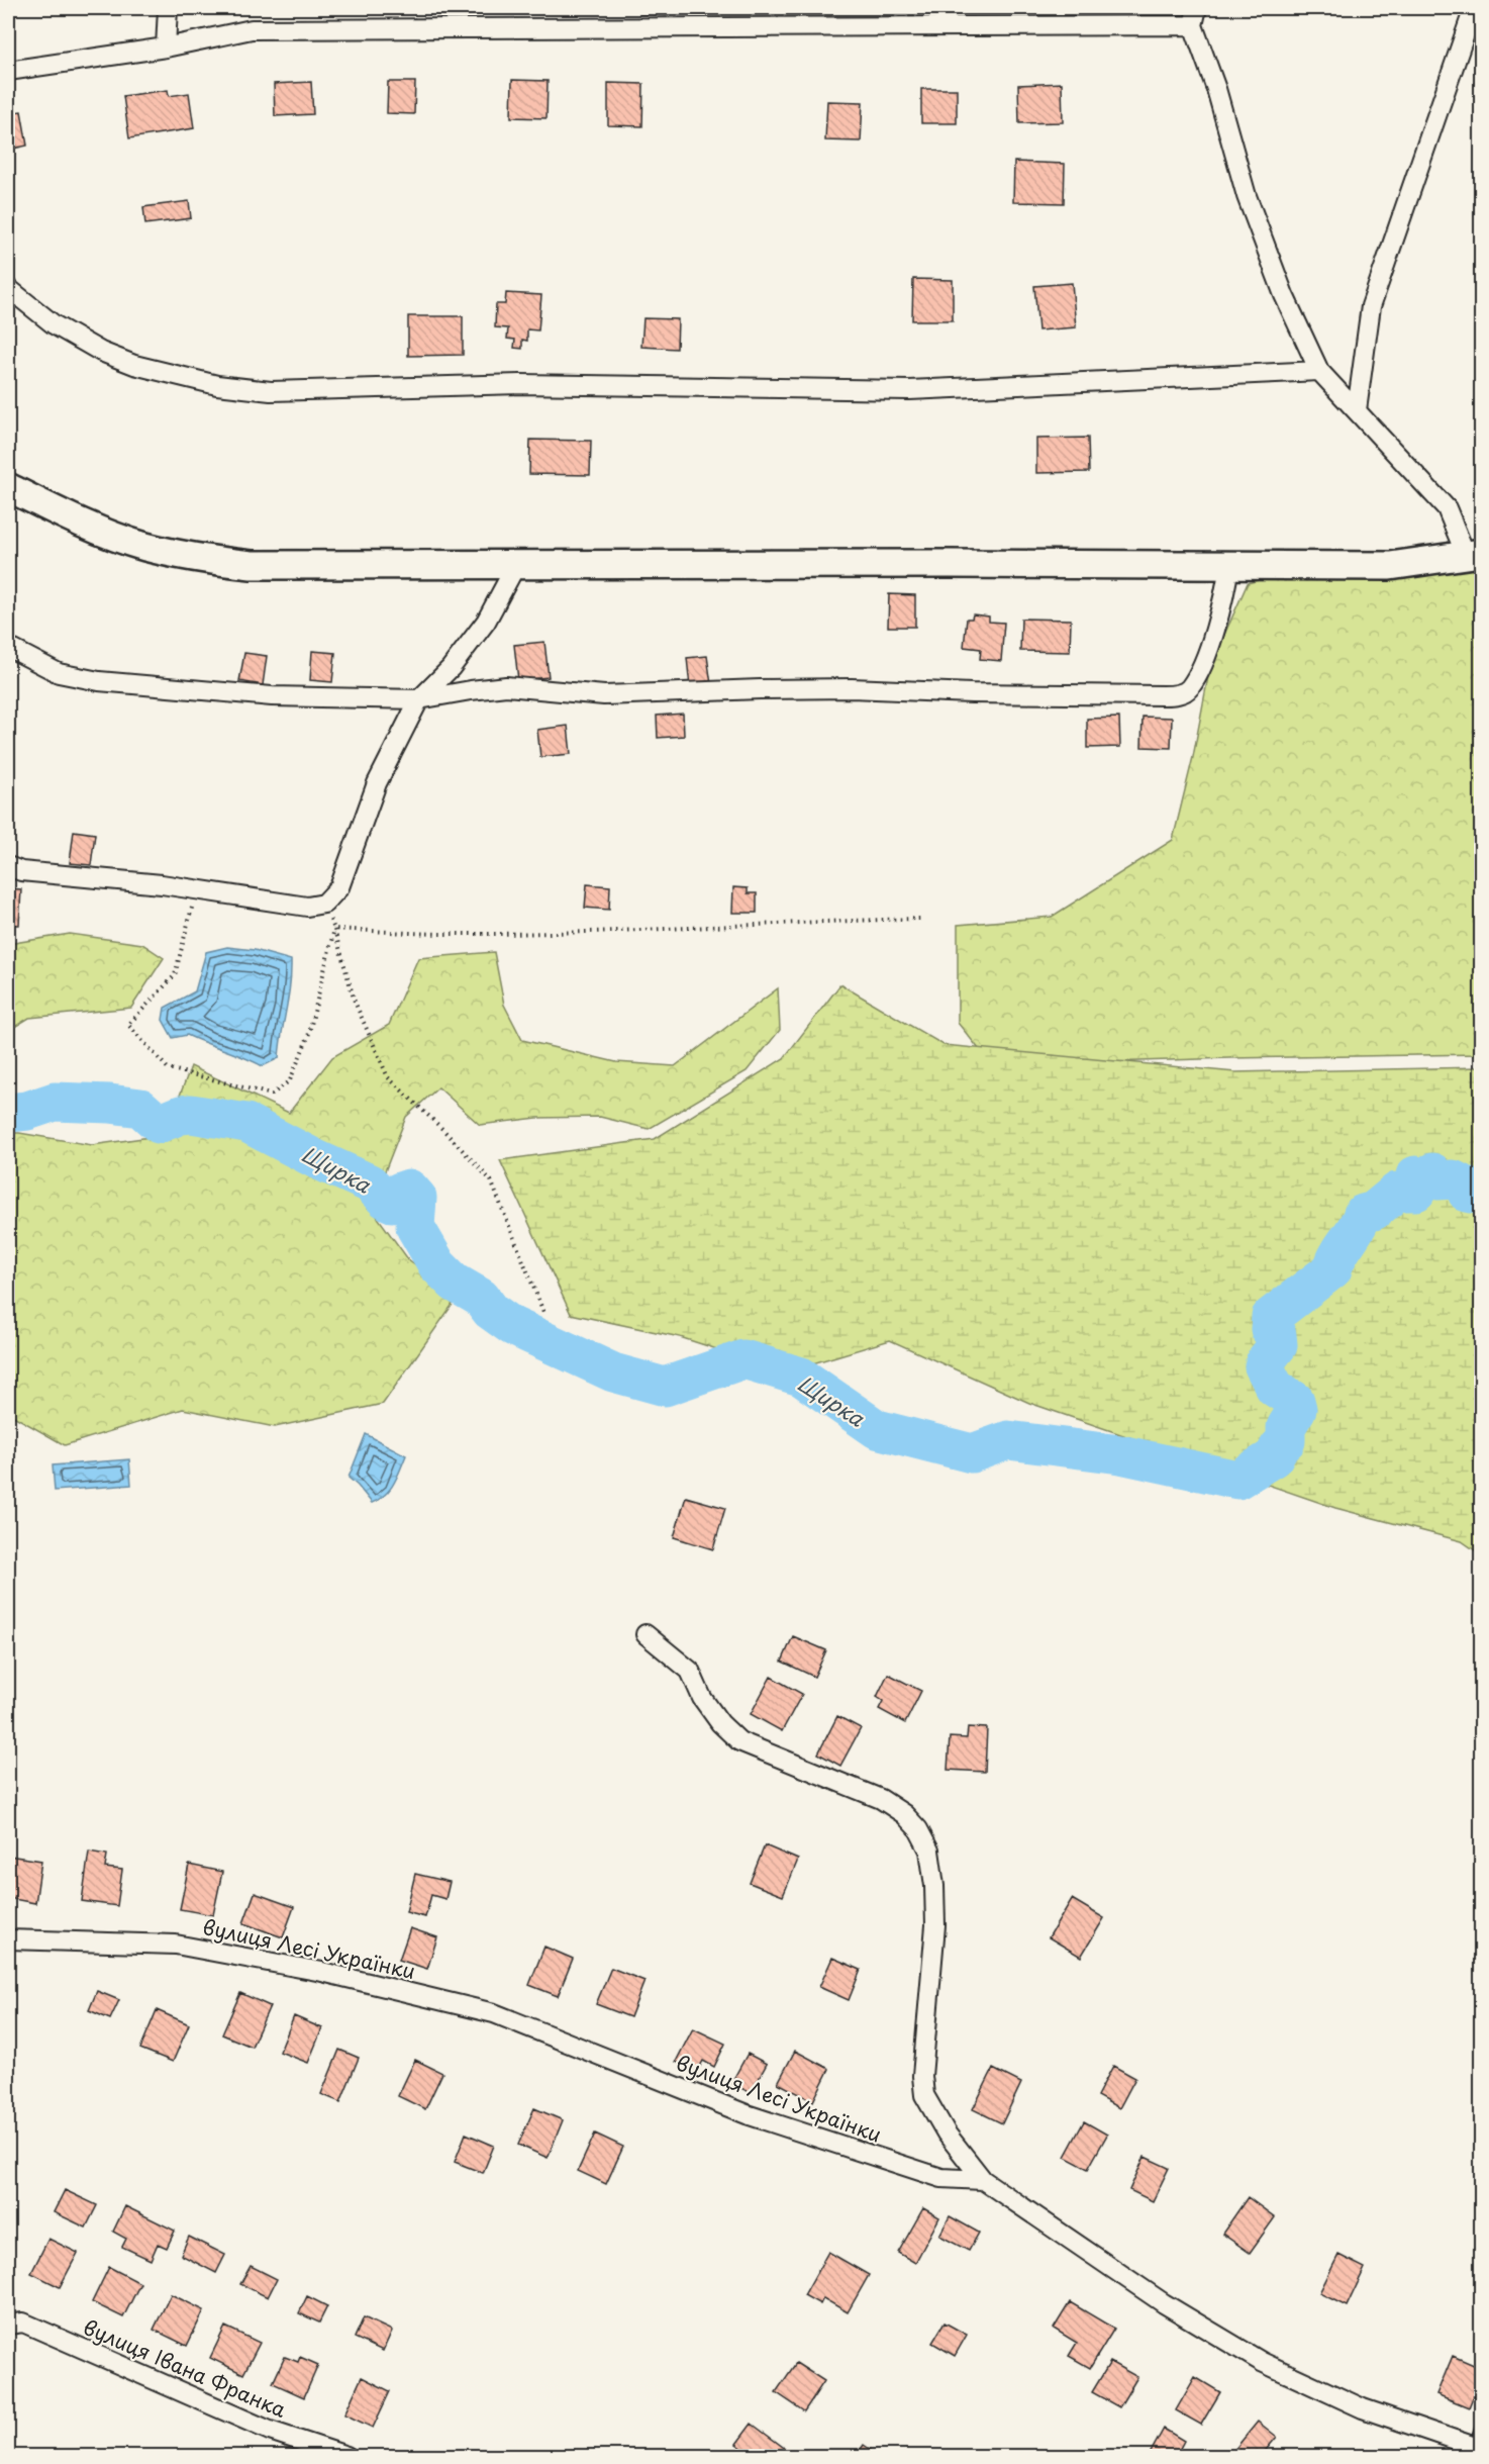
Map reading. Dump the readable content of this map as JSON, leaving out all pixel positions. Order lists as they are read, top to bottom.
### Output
{
  "streets": {
    "street": ["вулиця Лесі Українки", "вулиця Івана Франка"]
  },
  "water": ["Щирка"]
}
